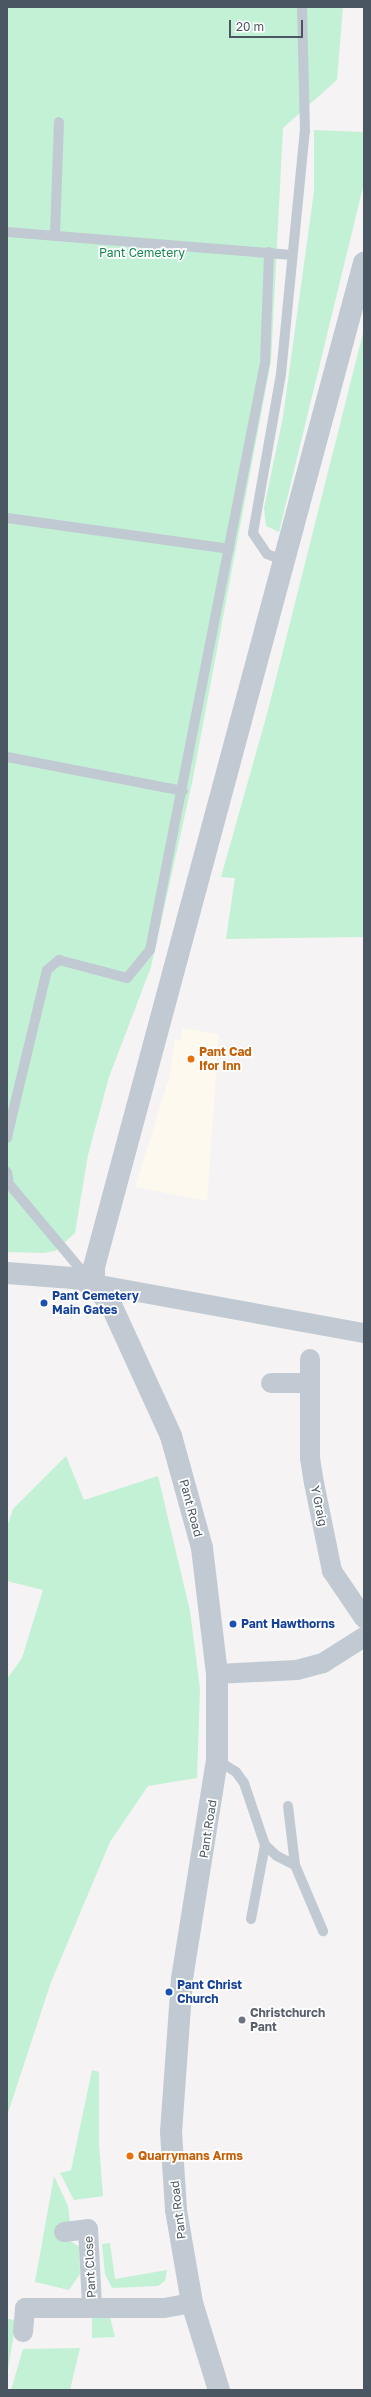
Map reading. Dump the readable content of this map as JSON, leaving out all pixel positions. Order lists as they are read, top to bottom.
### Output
{
  "streets": {
    "street": ["Y Graig", "Pant Road", "Pant Close"]
  },
  "crossings": [
    ["Pant Road", "Pant Close"]
  ],
  "parks": ["Pant Cemetery"],
  "places": [
    "Pant Cad Ifor Inn",
    "Pant Cemetery Main Gates",
    "Pant Hawthorns",
    "Pant Christ Church",
    "Christchurch Pant",
    "Quarrymans Arms"
  ],
  "scale_bar": "20 m"
}
